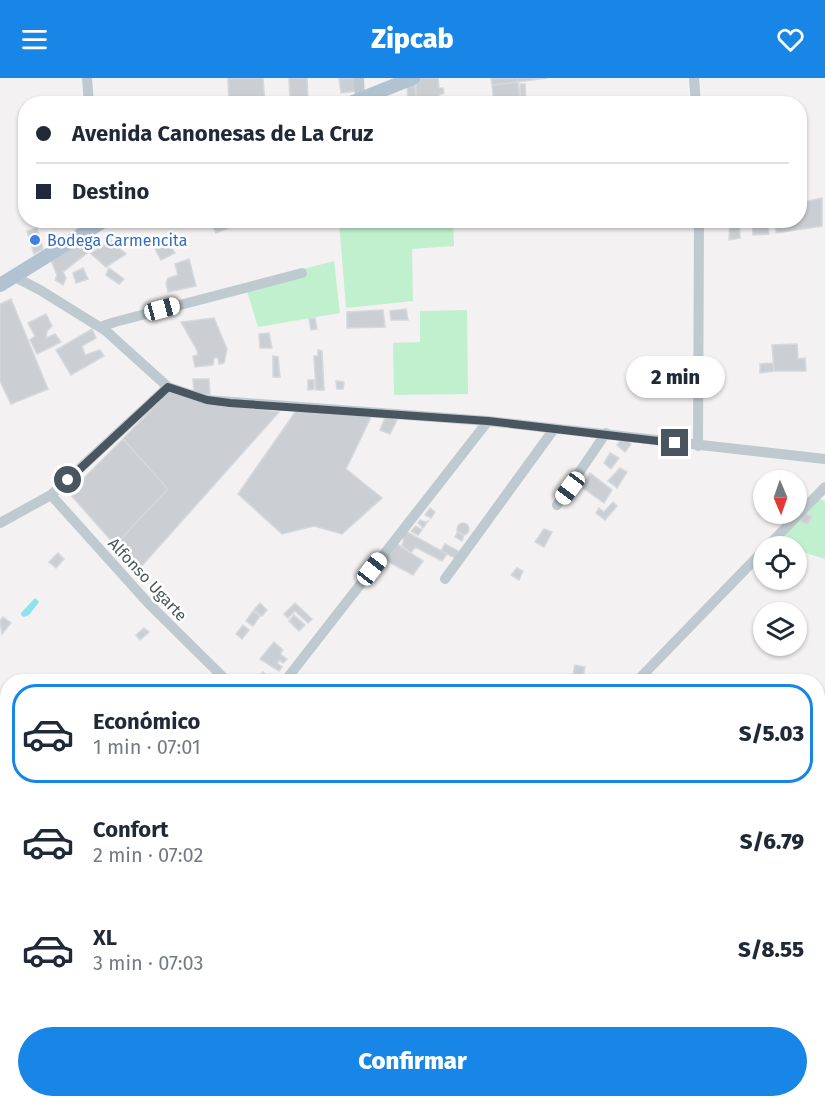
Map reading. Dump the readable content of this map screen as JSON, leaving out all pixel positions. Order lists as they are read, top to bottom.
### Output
{
  "streets": {
    "street": ["Alfonso Ugarte"]
  },
  "places": ["Bodega Carmencita"],
  "north": "bottom",
  "page": {
    "header": "Zipcab",
    "banner": ["Avenida Canonesas de La Cruz", "Destino"],
    "bubble": "2 min",
    "list": [
      {
        "name": "Económico",
        "note": "1 min · 07:01",
        "value": "S/5.03"
      },
      {
        "name": "Confort",
        "note": "2 min · 07:02",
        "value": "S/6.79"
      },
      {
        "name": "XL",
        "note": "3 min · 07:03",
        "value": "S/8.55"
      }
    ],
    "buttons": "Confirmar"
  }
}
